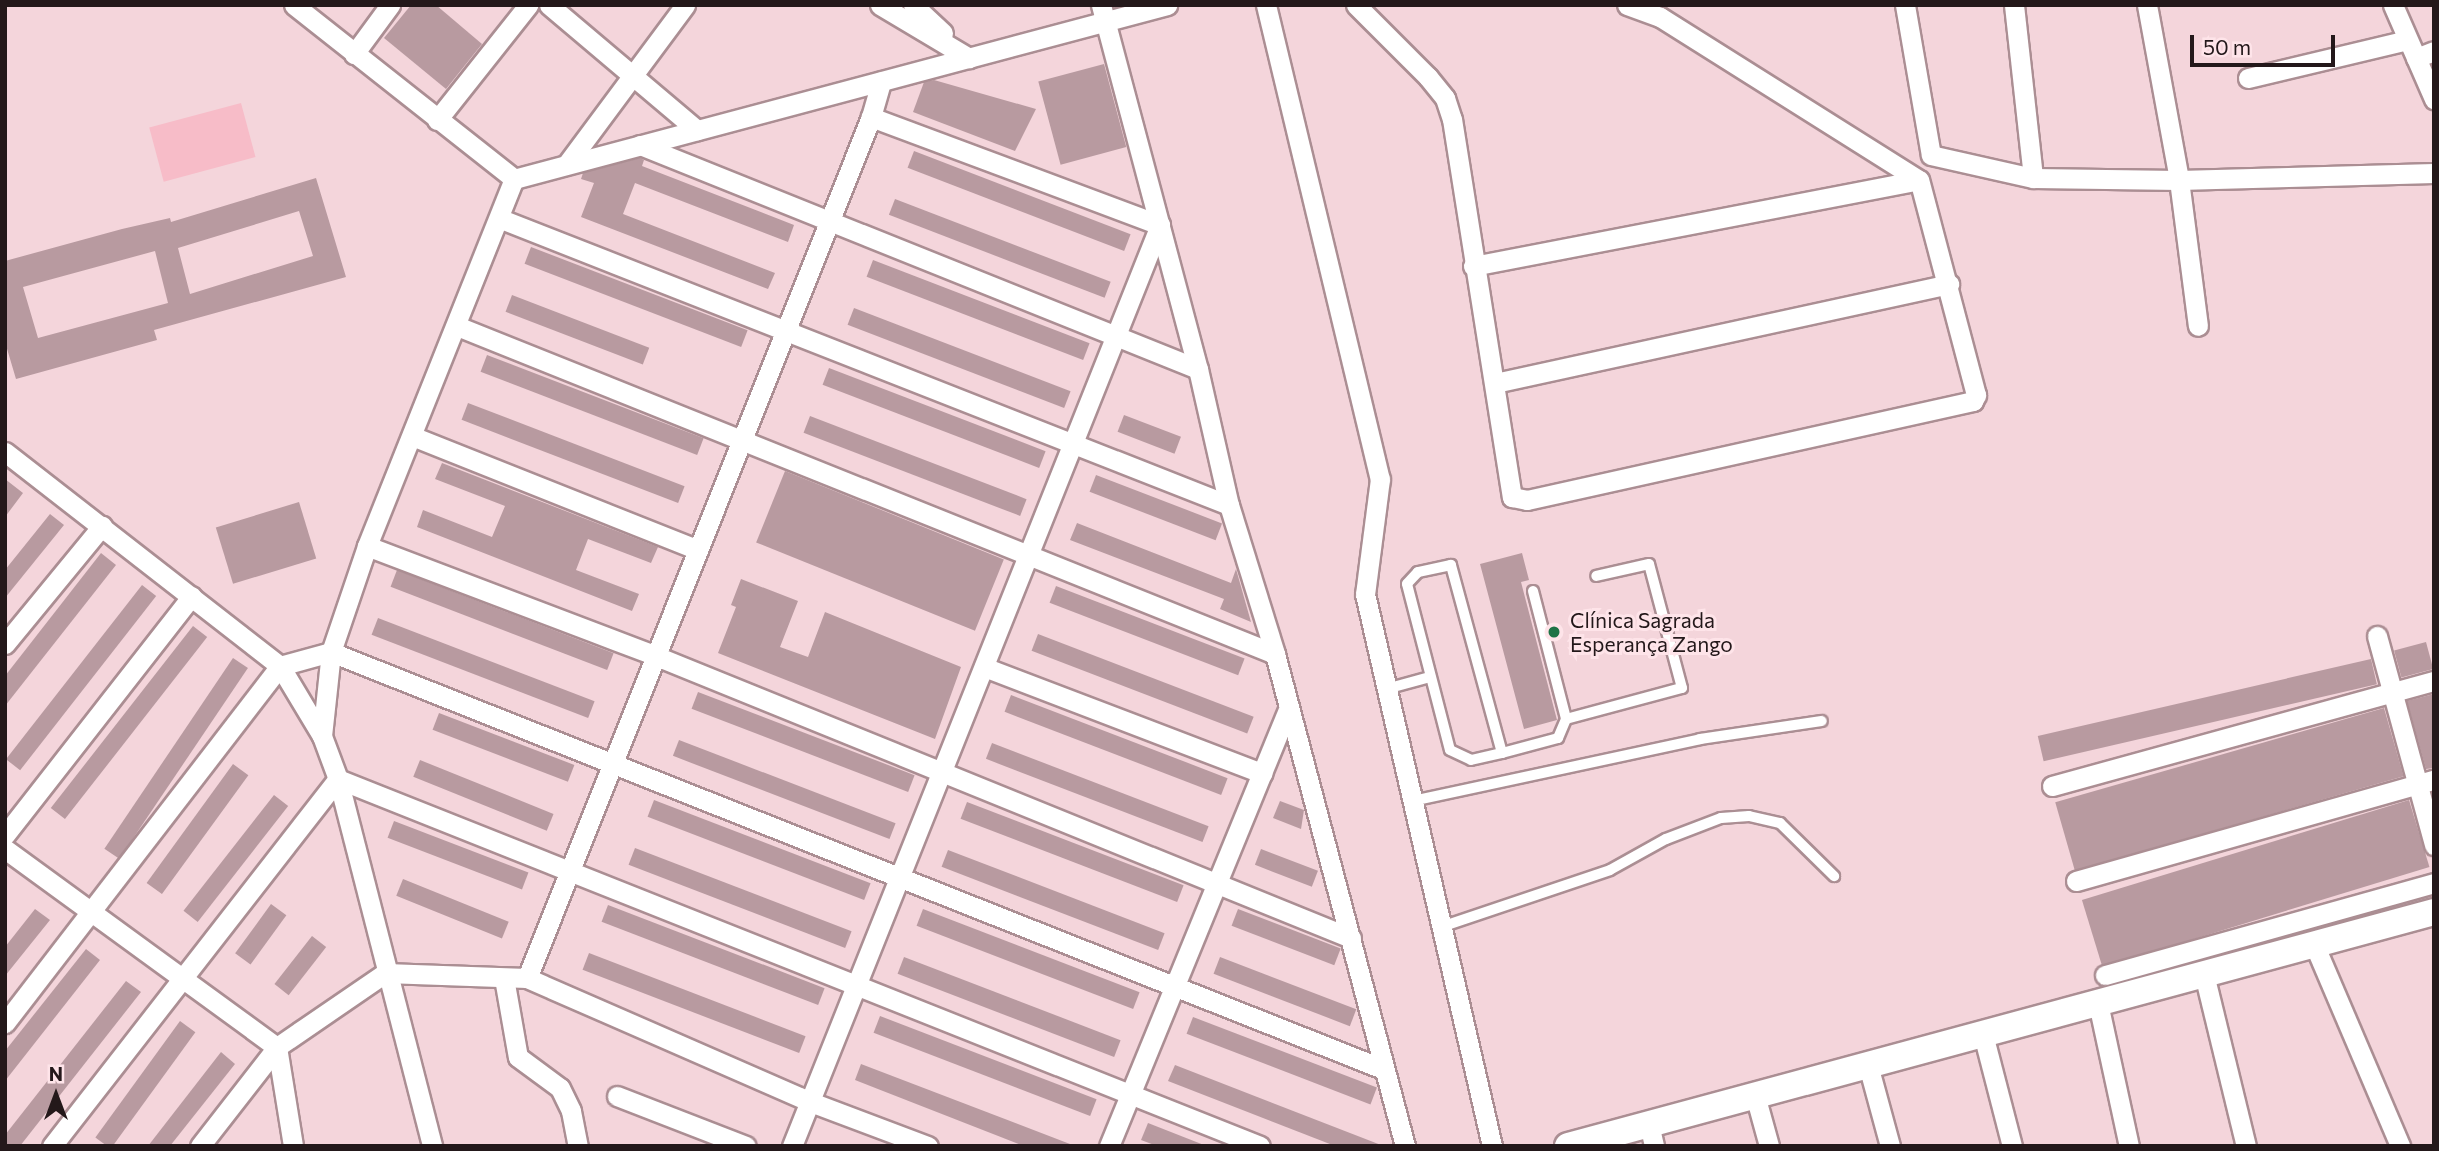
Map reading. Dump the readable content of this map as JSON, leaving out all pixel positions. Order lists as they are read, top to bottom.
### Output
{
  "places": ["Clínica Sagrada Esperança Zango"],
  "scale_bar": "50 m",
  "north": "top"
}
